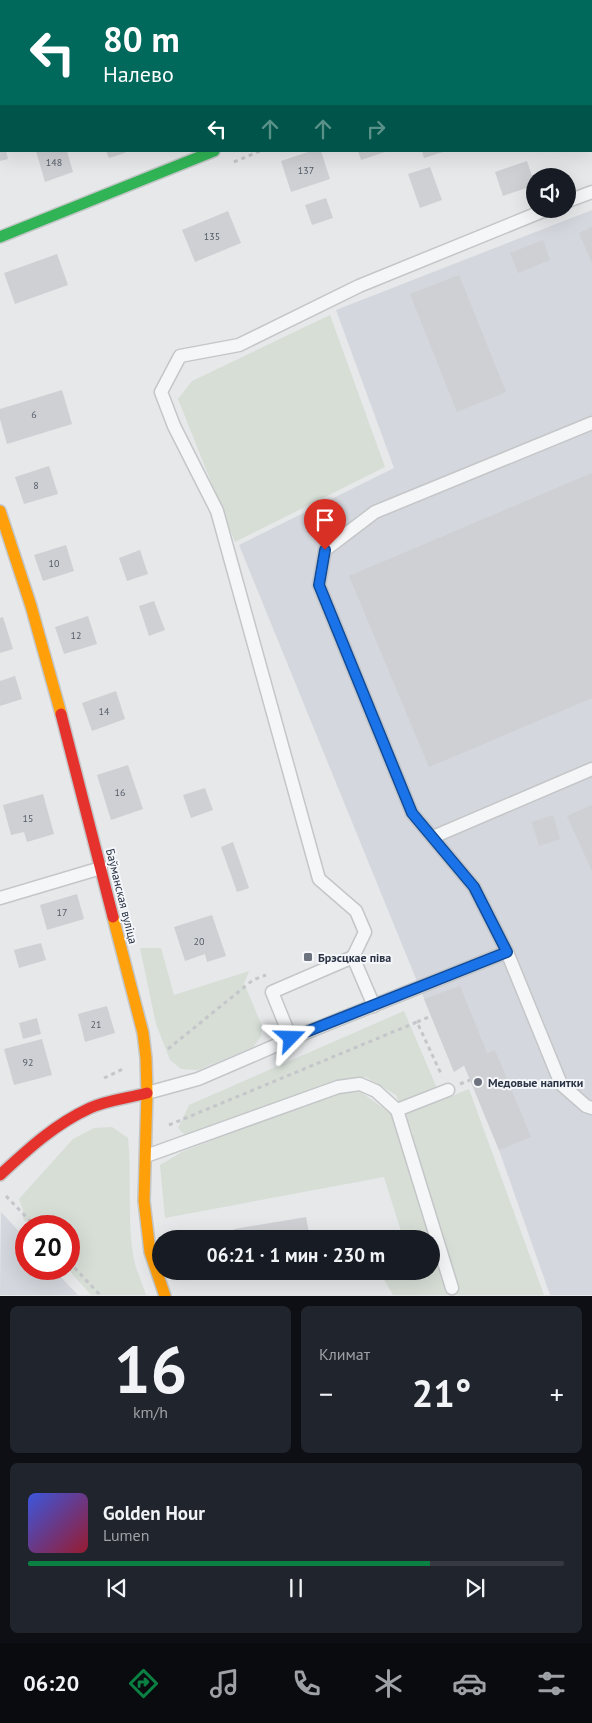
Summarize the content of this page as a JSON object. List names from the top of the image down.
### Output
{
  "streets": {
    "street": ["Баўманская вуліца"]
  },
  "places": {
    "transit": ["Брэсцкае піва"],
    "other": ["Медовые напитки"]
  },
  "house_numbers": [
    "148",
    "137",
    "135",
    "6",
    "8",
    "10",
    "12",
    "14",
    "16",
    "15",
    "17",
    "20",
    "21",
    "92"
  ],
  "page": {
    "turn": ["80 m", "Налево"],
    "limit": "20",
    "trip": "06:21 · 1 мин · 230 m",
    "tile": [
      ["16", "km/h"],
      "Климат"
    ],
    "heat": ["−", "21°", "+"],
    "song": ["Golden Hour", "Lumen"],
    "tabs": "06:20"
  }
}
